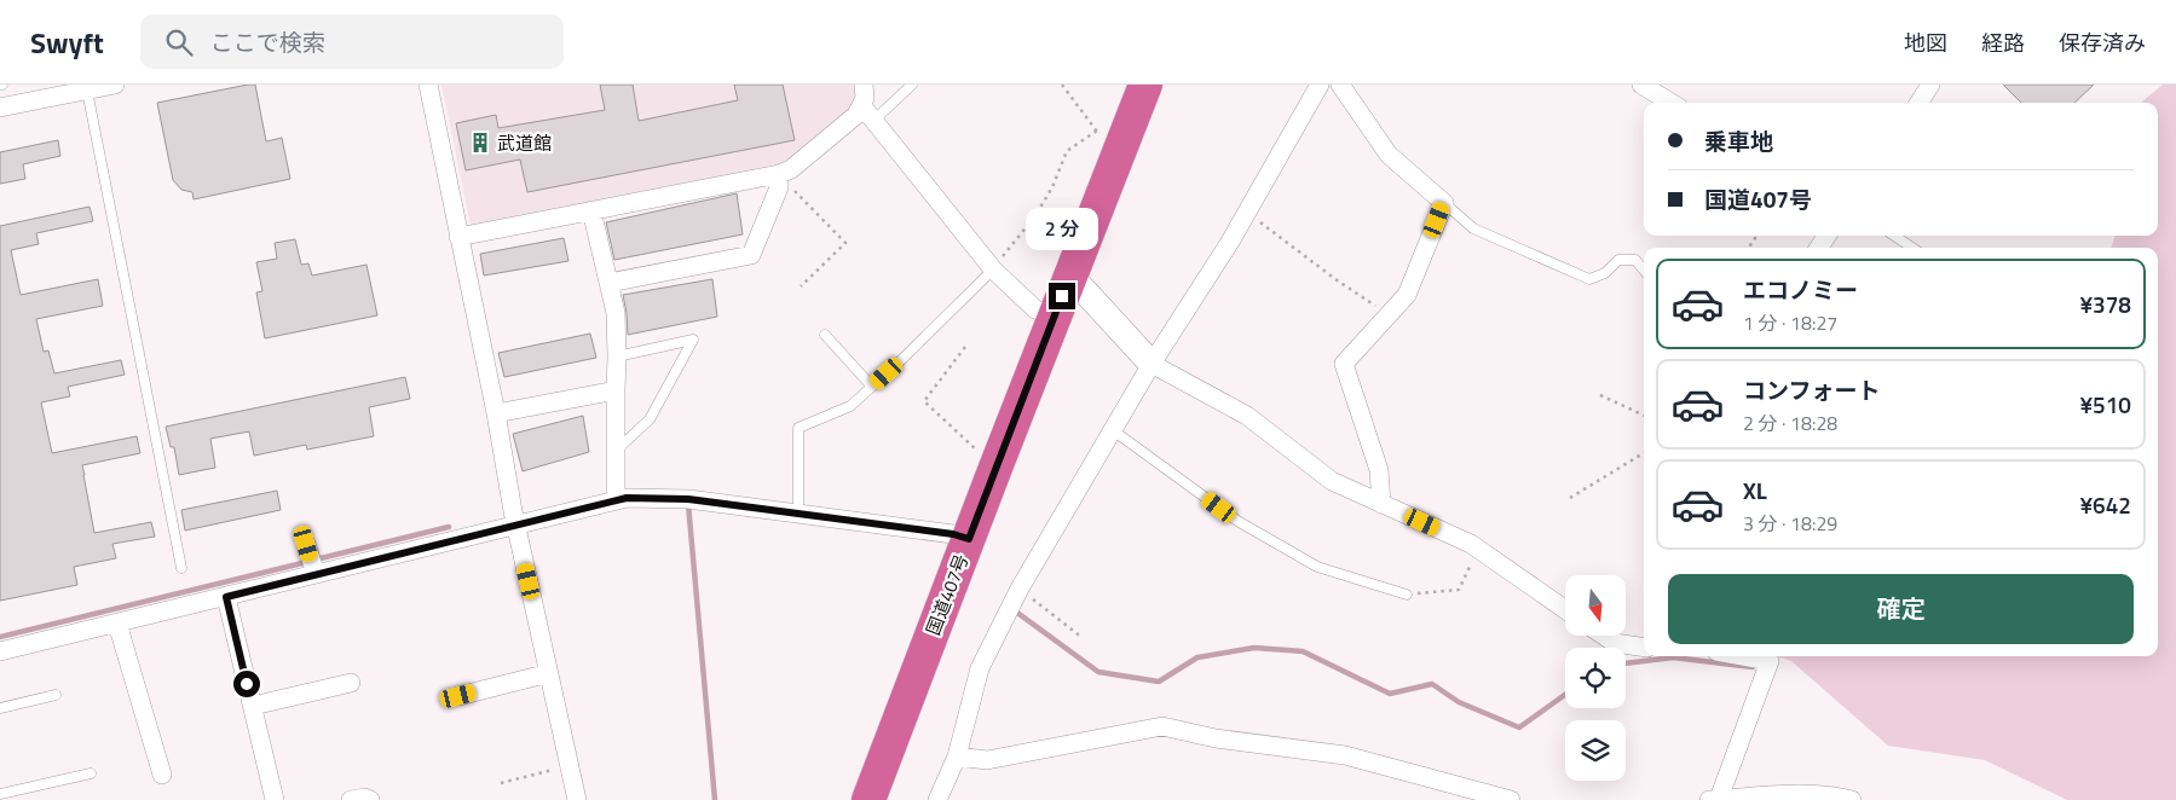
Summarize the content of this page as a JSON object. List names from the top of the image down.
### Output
{
  "streets": {
    "highway": ["国道407号"]
  },
  "places": {
    "building": ["武道館"]
  },
  "north": "bottom",
  "page": {
    "header": "Swyft",
    "search": "ここで検索",
    "nav": ["地図", "経路", "保存済み"],
    "banner": ["乗車地", "国道407号"],
    "bubble": "2 分",
    "list": [
      {
        "name": "エコノミー",
        "note": "1 分 · 18:27",
        "value": "¥378"
      },
      {
        "name": "コンフォート",
        "note": "2 分 · 18:28",
        "value": "¥510"
      },
      {
        "name": "XL",
        "note": "3 分 · 18:29",
        "value": "¥642"
      }
    ],
    "buttons": "確定"
  }
}
